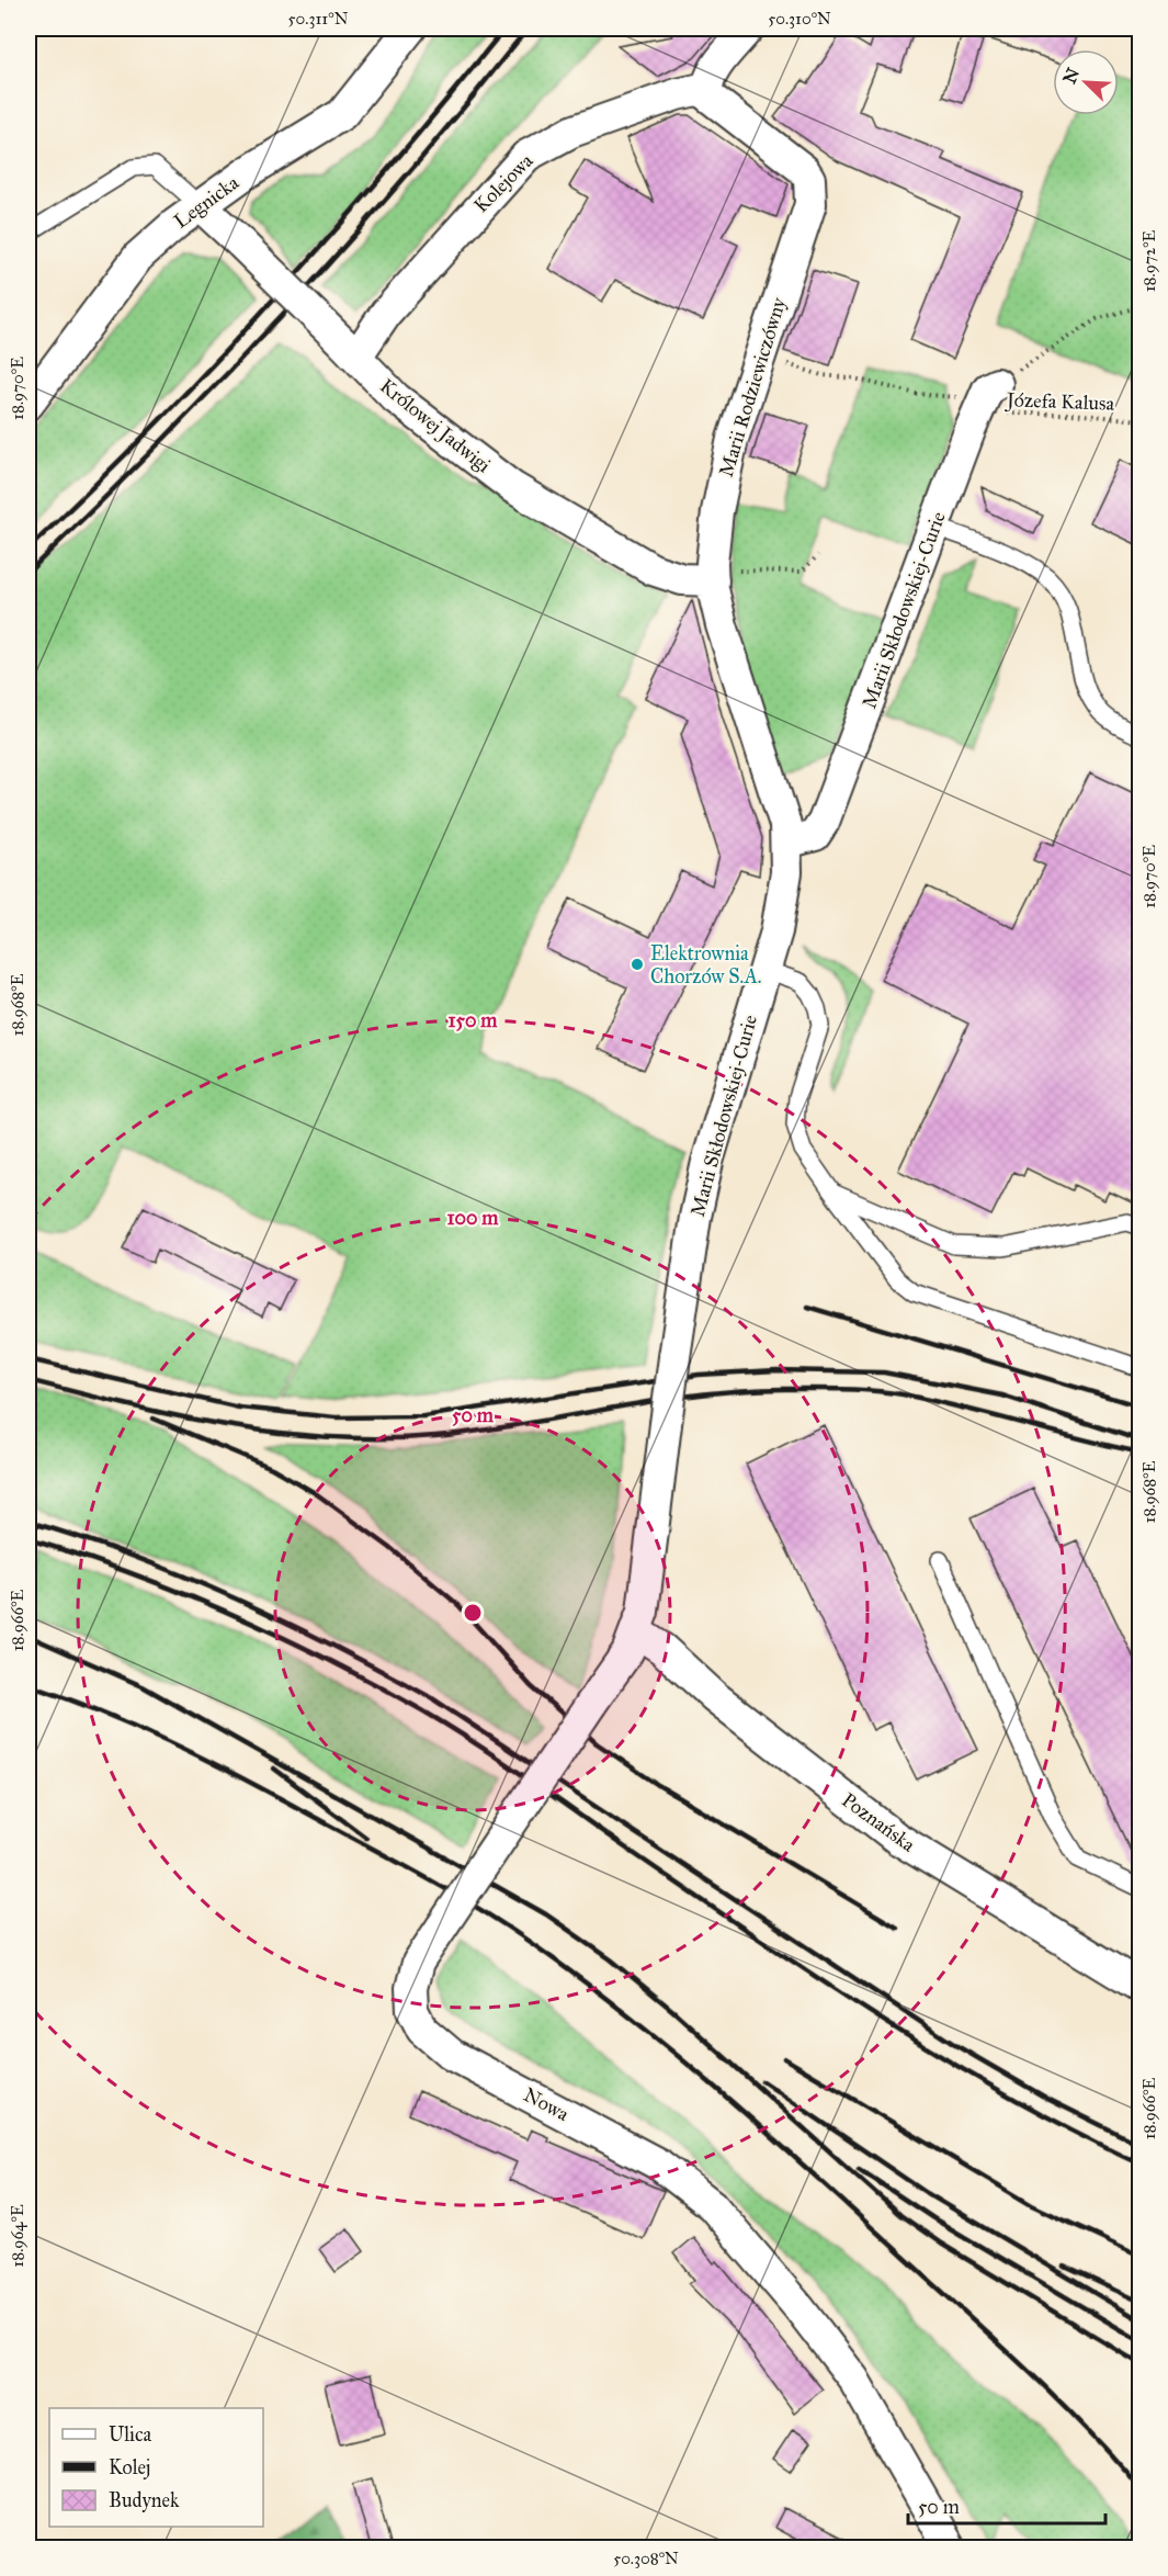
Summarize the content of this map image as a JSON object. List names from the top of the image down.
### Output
{
  "streets": {
    "street": [
      "Kolejowa",
      "Legnicka",
      "Marii Rodziewiczówny",
      "Królowej Jadwigi",
      "Marii Skłodowskiej-Curie",
      "Poznańska",
      "Nowa"
    ],
    "path": ["Józefa Kalusa"]
  },
  "crossings": [
    ["Kolejowa", "Marii Rodziewiczówny"],
    ["Kolejowa", "Królowej Jadwigi"],
    ["Legnicka", "Królowej Jadwigi"],
    ["Marii Rodziewiczówny", "Józefa Kalusa"],
    ["Marii Rodziewiczówny", "Królowej Jadwigi"],
    ["Marii Rodziewiczówny", "Marii Skłodowskiej-Curie"],
    ["Józefa Kalusa", "Marii Skłodowskiej-Curie"],
    ["Marii Skłodowskiej-Curie", "Poznańska"],
    ["Marii Skłodowskiej-Curie", "Nowa"],
    ["Poznańska", "Nowa"]
  ],
  "places": ["Elektrownia Chorzów S.A."],
  "legend": ["Ulica", "Kolej", "Budynek"],
  "scale_bar": "50 m",
  "north": "top left",
  "coordinates": [
    "50.311°N",
    "50.310°N",
    "18.972°E",
    "18.970°E",
    "18.968°E",
    "18.966°E",
    "18.964°E",
    "50.308°N"
  ],
  "rings": ["150 m", "100 m", "50 m"]
}
